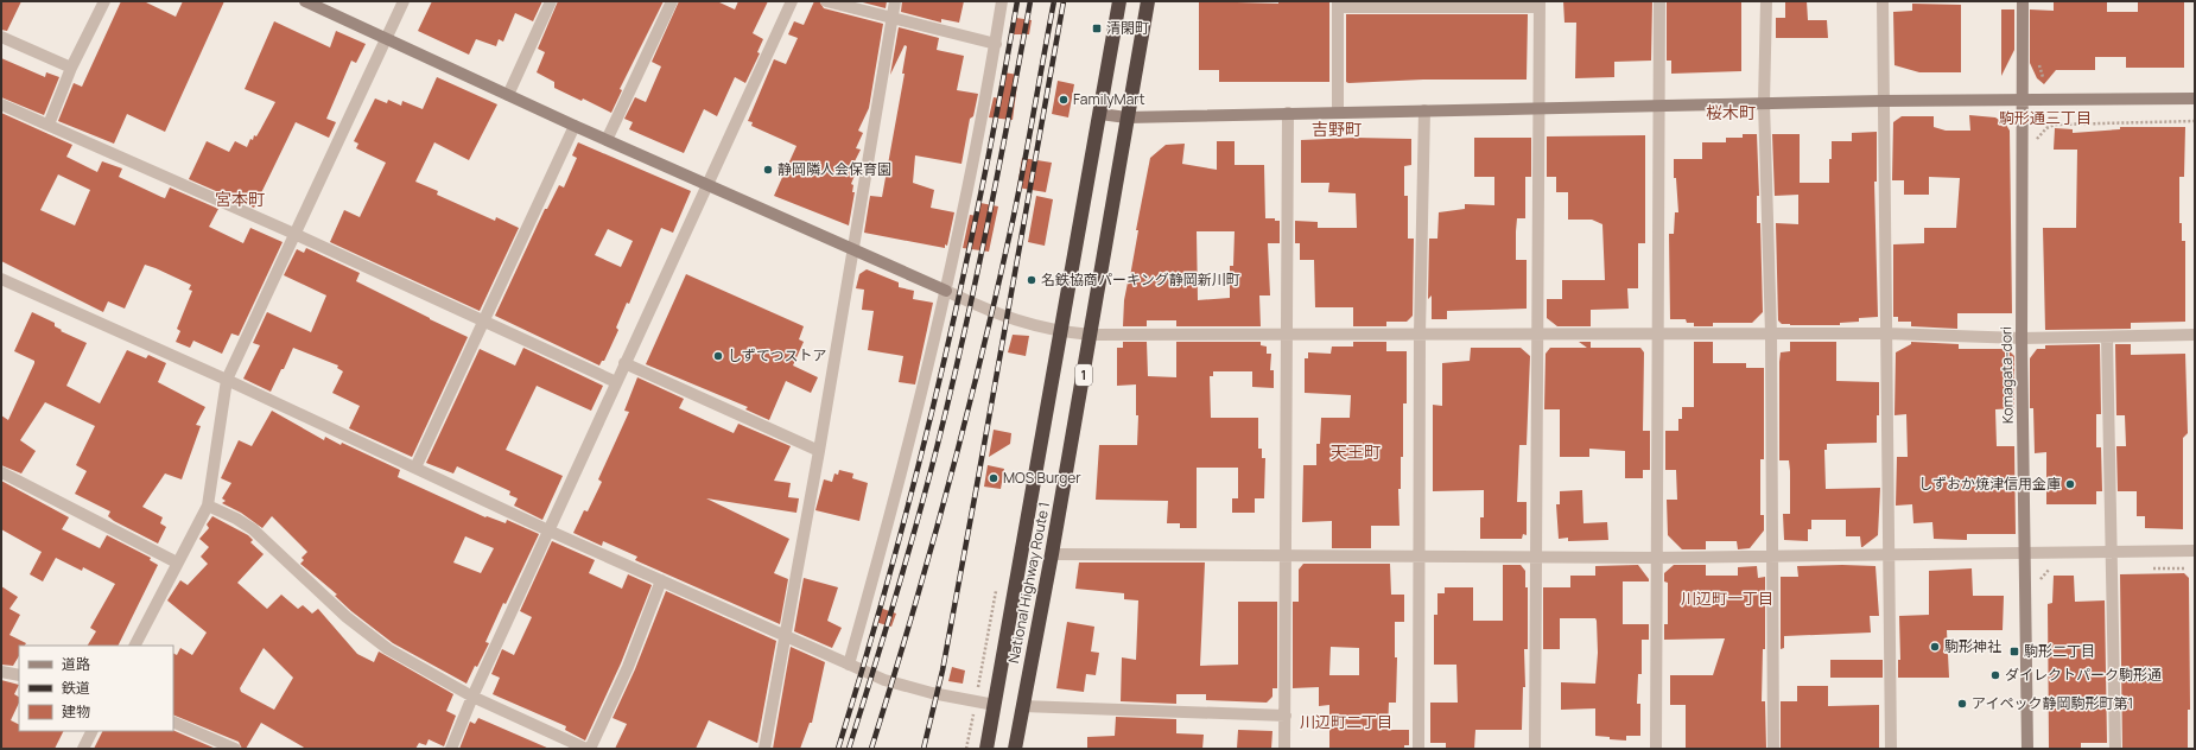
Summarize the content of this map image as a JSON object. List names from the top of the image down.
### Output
{
  "streets": {
    "highway": ["1", "National Highway Route 1"],
    "street": ["Komagata-dori"]
  },
  "districts": [
    "桜木町",
    "駒形通三丁目",
    "吉野町",
    "宮本町",
    "天王町",
    "川辺町一丁目",
    "川辺町二丁目"
  ],
  "places": {
    "transit": ["清閑町", "駒形二丁目"],
    "other": [
      "FamilyMart",
      "静岡隣人会保育園",
      "名鉄協商パーキング静岡新川町",
      "しずてつストア",
      "MOS Burger",
      "しずおか焼津信用金庫",
      "駒形神社",
      "ダイレクトパーク駒形通",
      "アイペック静岡駒形町第1"
    ]
  },
  "legend": ["道路", "鉄道", "建物"]
}
